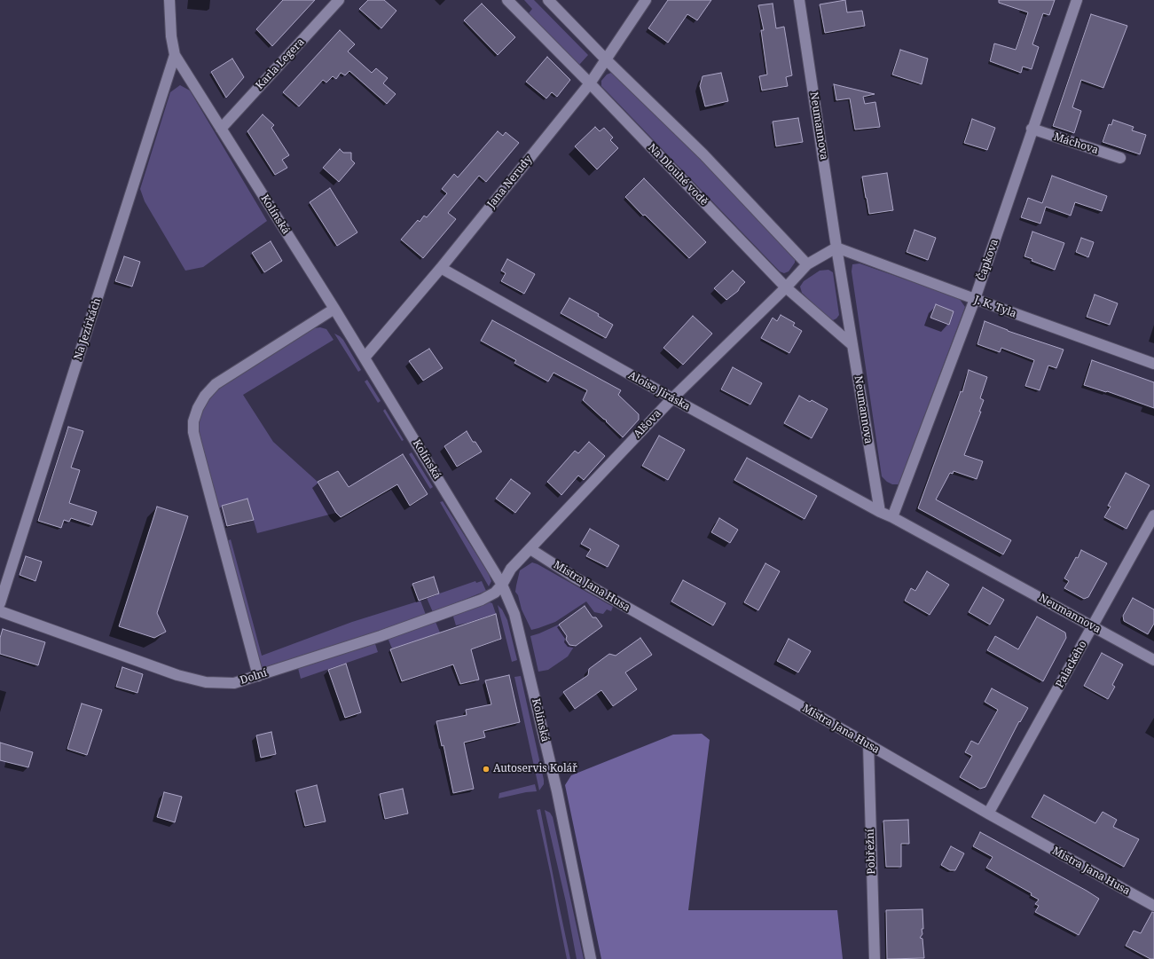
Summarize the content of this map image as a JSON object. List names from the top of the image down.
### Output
{
  "streets": {
    "street": [
      "Karla Legera",
      "Neumannova",
      "Máchova",
      "Na Dlouhé vodě",
      "Jana Nerudy",
      "Kolínská",
      "Čapkova",
      "J. K. Tyla",
      "Na Jezírkách",
      "Aloise Jiráska",
      "Alšova",
      "Mistra Jana Husa",
      "Palackého",
      "Dolní",
      "Pobřežní"
    ]
  },
  "crossings": [
    ["Karla Legera", "Kolínská"],
    ["Neumannova", "Na Dlouhé vodě"],
    ["Neumannova", "Čapkova"],
    ["Neumannova", "J. K. Tyla"],
    ["Neumannova", "Aloise Jiráska"],
    ["Neumannova", "Alšova"],
    ["Neumannova", "Palackého"],
    ["Máchova", "Čapkova"],
    ["Na Dlouhé vodě", "Jana Nerudy"],
    ["Na Dlouhé vodě", "Alšova"],
    ["Jana Nerudy", "Kolínská"],
    ["Jana Nerudy", "Aloise Jiráska"],
    ["Kolínská", "Na Jezírkách"],
    ["Kolínská", "Alšova"],
    ["Kolínská", "Dolní"],
    ["Čapkova", "J. K. Tyla"],
    ["J. K. Tyla", "Alšova"],
    ["Aloise Jiráska", "Alšova"],
    ["Alšova", "Mistra Jana Husa"],
    ["Alšova", "Dolní"],
    ["Mistra Jana Husa", "Palackého"],
    ["Mistra Jana Husa", "Pobřežní"]
  ],
  "places": ["Autoservis Kolář"]
}
